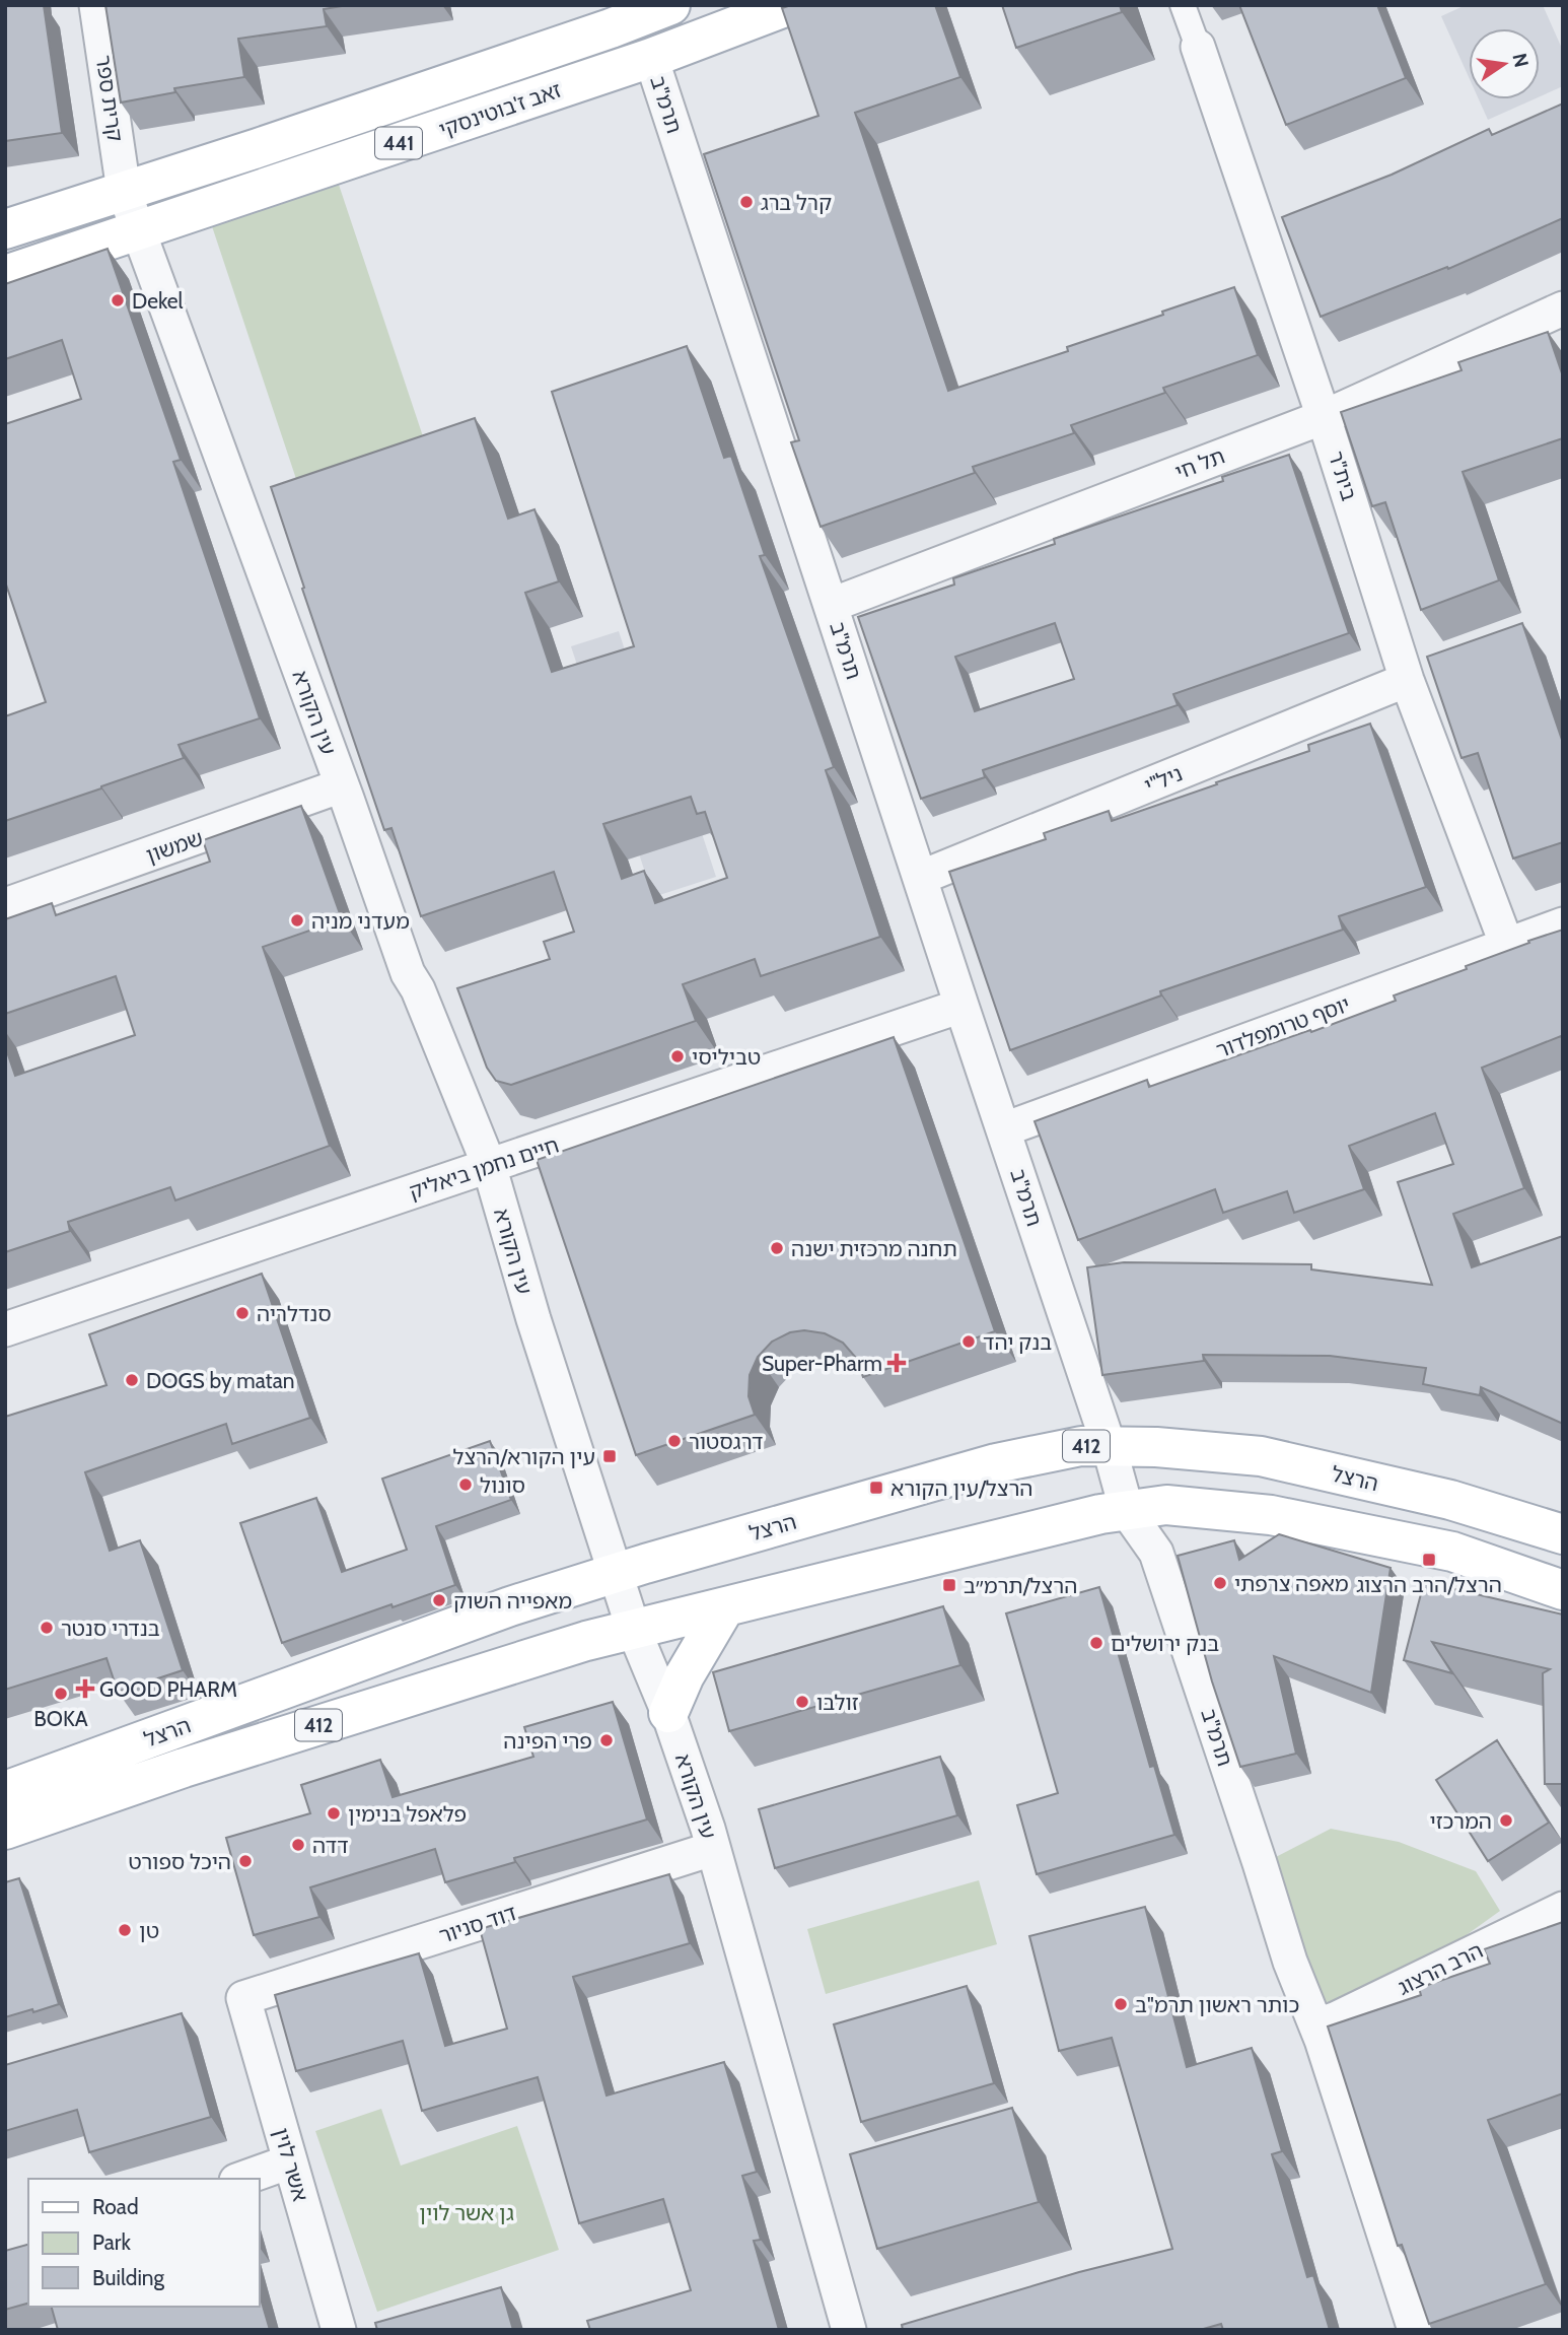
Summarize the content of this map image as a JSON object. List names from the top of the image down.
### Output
{
  "streets": {
    "main road": [
      "זאב ז'בוטינסקי",
      "441",
      "412",
      "הרצל"
    ],
    "street": [
      "קרית ספר",
      "תרמ\"ב",
      "תל חי",
      "בית\"ר",
      "עין הקורא",
      "ניל\"י",
      "שמשון",
      "יוסף טרומפלדור",
      "חיים נחמן ביאליק",
      "דוד סניור",
      "הרב הרצוג",
      "אשר לוין"
    ]
  },
  "crossings": [
    ["קרית ספר", "זאב ז'בוטינסקי"],
    ["קרית ספר", "עין הקורא"],
    ["תרמ\"ב", "זאב ז'בוטינסקי"],
    ["תרמ\"ב", "תל חי"],
    ["תרמ\"ב", "ניל\"י"],
    ["תרמ\"ב", "יוסף טרומפלדור"],
    ["תרמ\"ב", "חיים נחמן ביאליק"],
    ["תרמ\"ב", "הרצל"],
    ["תרמ\"ב", "הרב הרצוג"],
    ["זאב ז'בוטינסקי", "עין הקורא"],
    ["תל חי", "בית\"ר"],
    ["בית\"ר", "ניל\"י"],
    ["בית\"ר", "יוסף טרומפלדור"],
    ["עין הקורא", "שמשון"],
    ["עין הקורא", "חיים נחמן ביאליק"],
    ["עין הקורא", "הרצל"],
    ["עין הקורא", "דוד סניור"],
    ["דוד סניור", "אשר לוין"]
  ],
  "parks": ["גן אשר לוין"],
  "places": {
    "other": [
      "קרל ברג",
      "Dekel",
      "מעדני מניה",
      "טביליסי",
      "תחנה מרכזית ישנה",
      "סנדלריה",
      "בנק יהד",
      "DOGS by matan",
      "דרגסטור",
      "סונול",
      "מאפה צרפתי",
      "מאפייה השוק",
      "בנדרי סנטר",
      "בנק ירושלים",
      "BOKA",
      "זולבו",
      "פרי הפינה",
      "פלאפל בנימין",
      "המרכזי",
      "דדה",
      "היכל ספורט",
      "טן",
      "כותר ראשון תרמ\"ב"
    ],
    "health": ["Super-Pharm", "GOOD PHARM"],
    "transit": [
      "עין הקורא/הרצל",
      "הרצל/עין הקורא",
      "הרצל/הרב הרצוג",
      "הרצל/תרמ״ב"
    ]
  },
  "legend": ["Road", "Park", "Building"],
  "north": "right"
}
